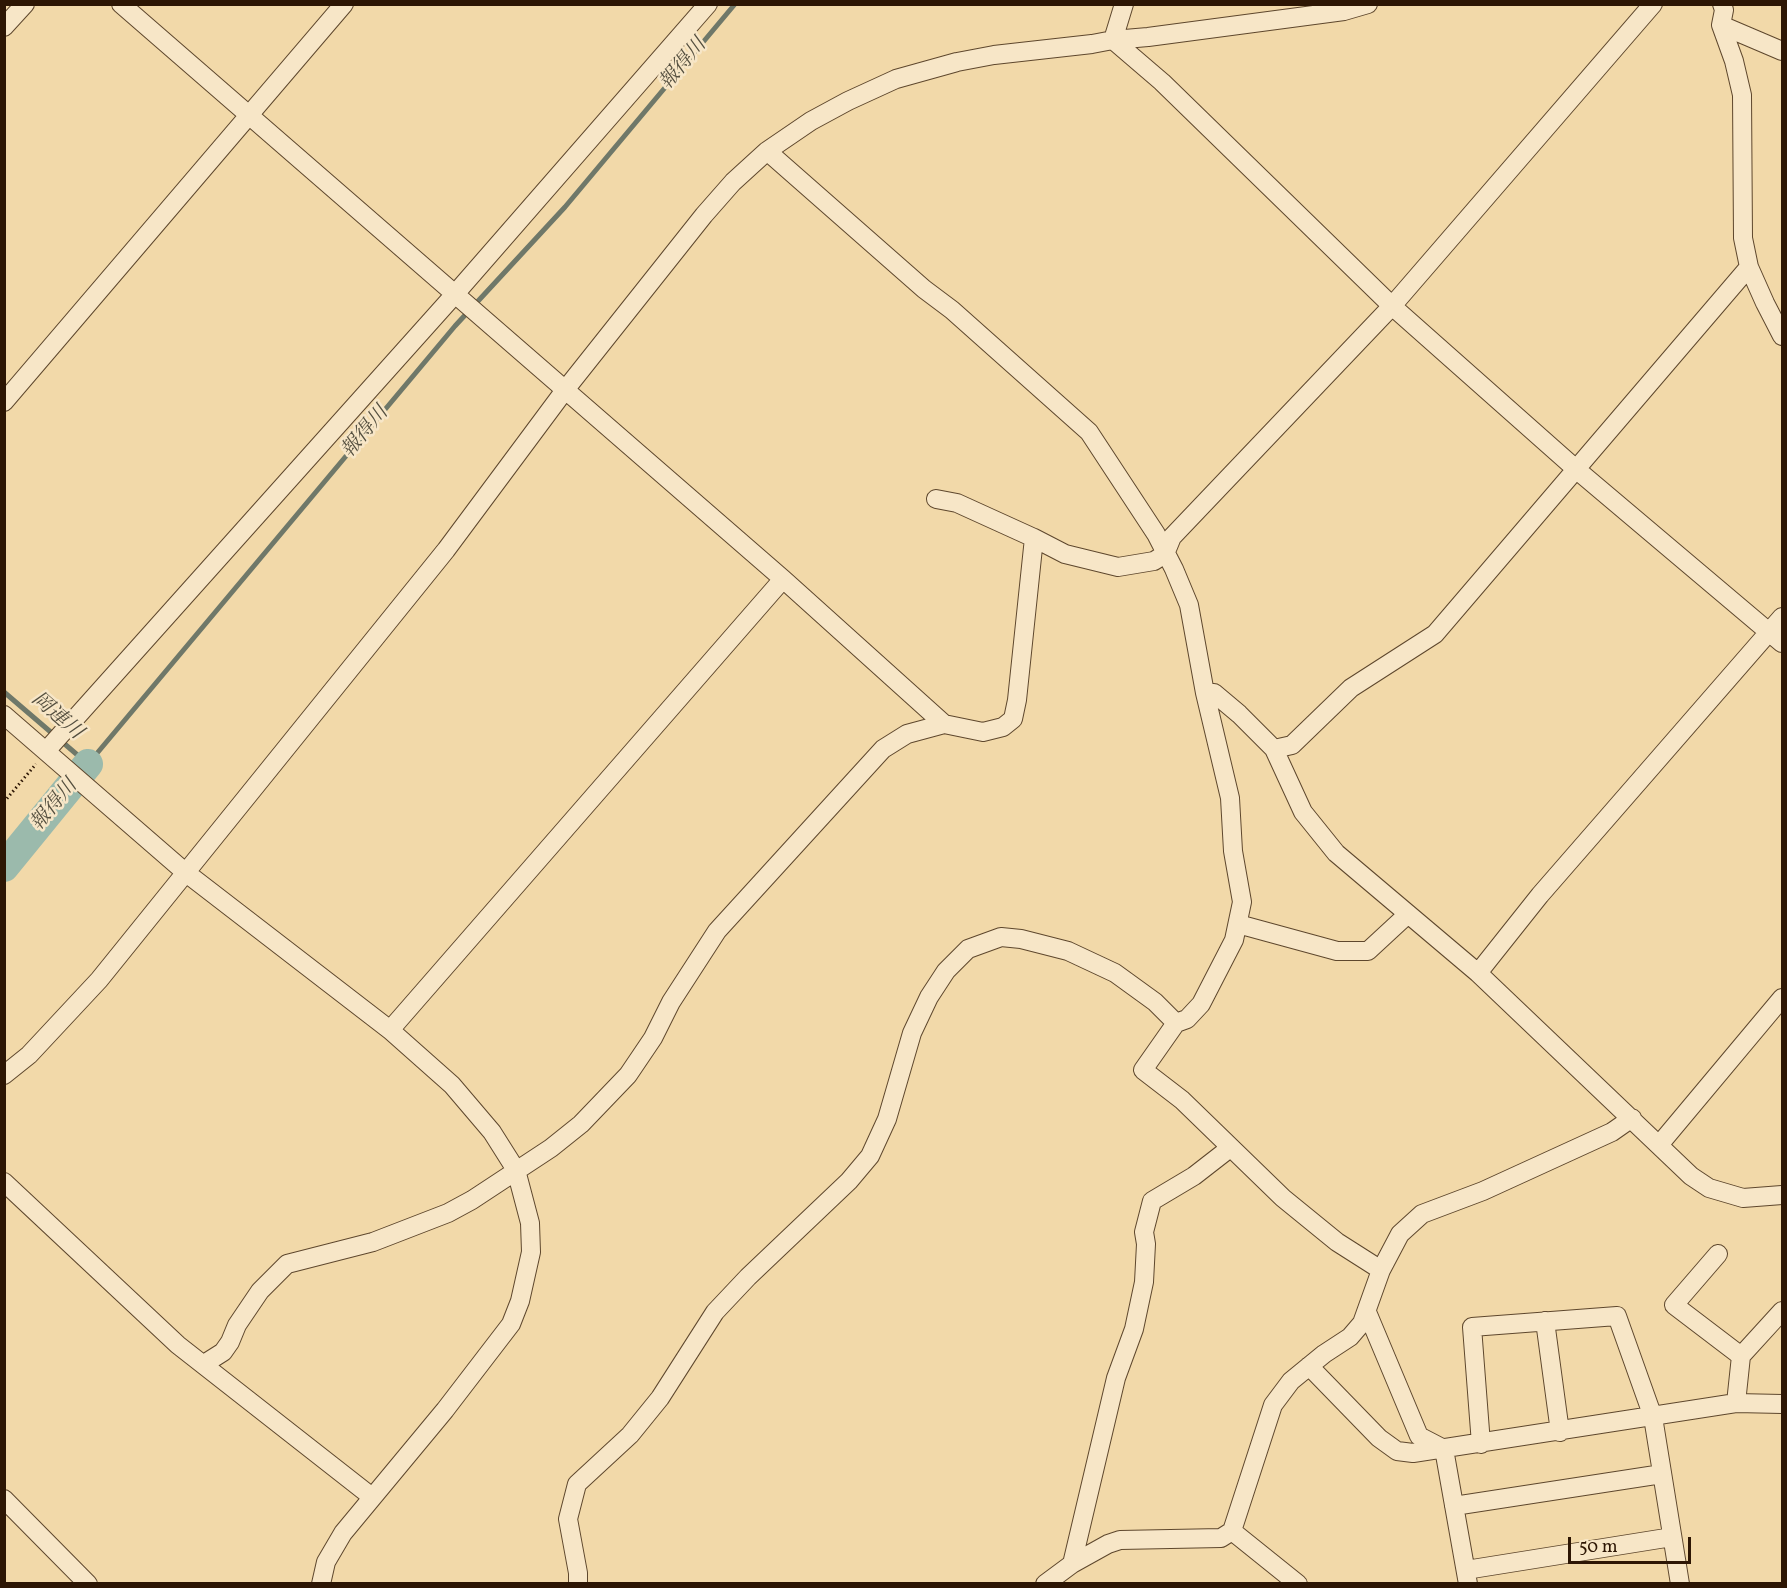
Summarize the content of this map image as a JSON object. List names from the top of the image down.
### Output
{
  "water": ["報得川", "岡連川"],
  "scale_bar": "50 m"
}
